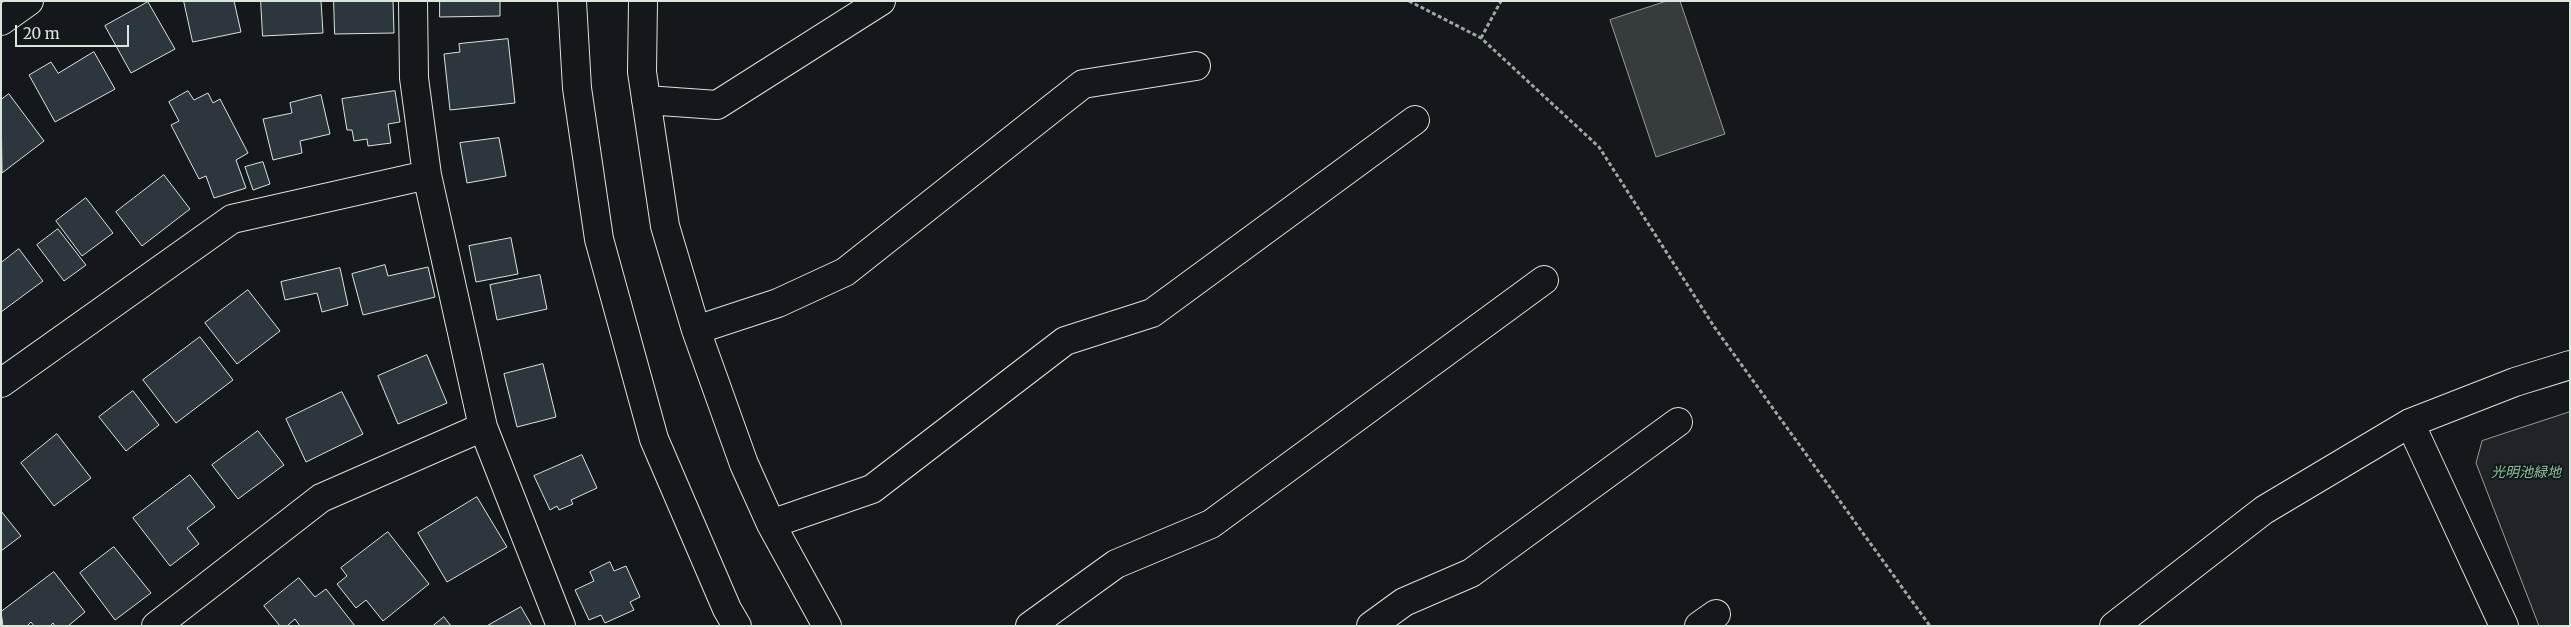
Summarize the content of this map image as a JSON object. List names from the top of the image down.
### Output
{
  "parks": ["光明池緑地"],
  "scale_bar": "20 m"
}
